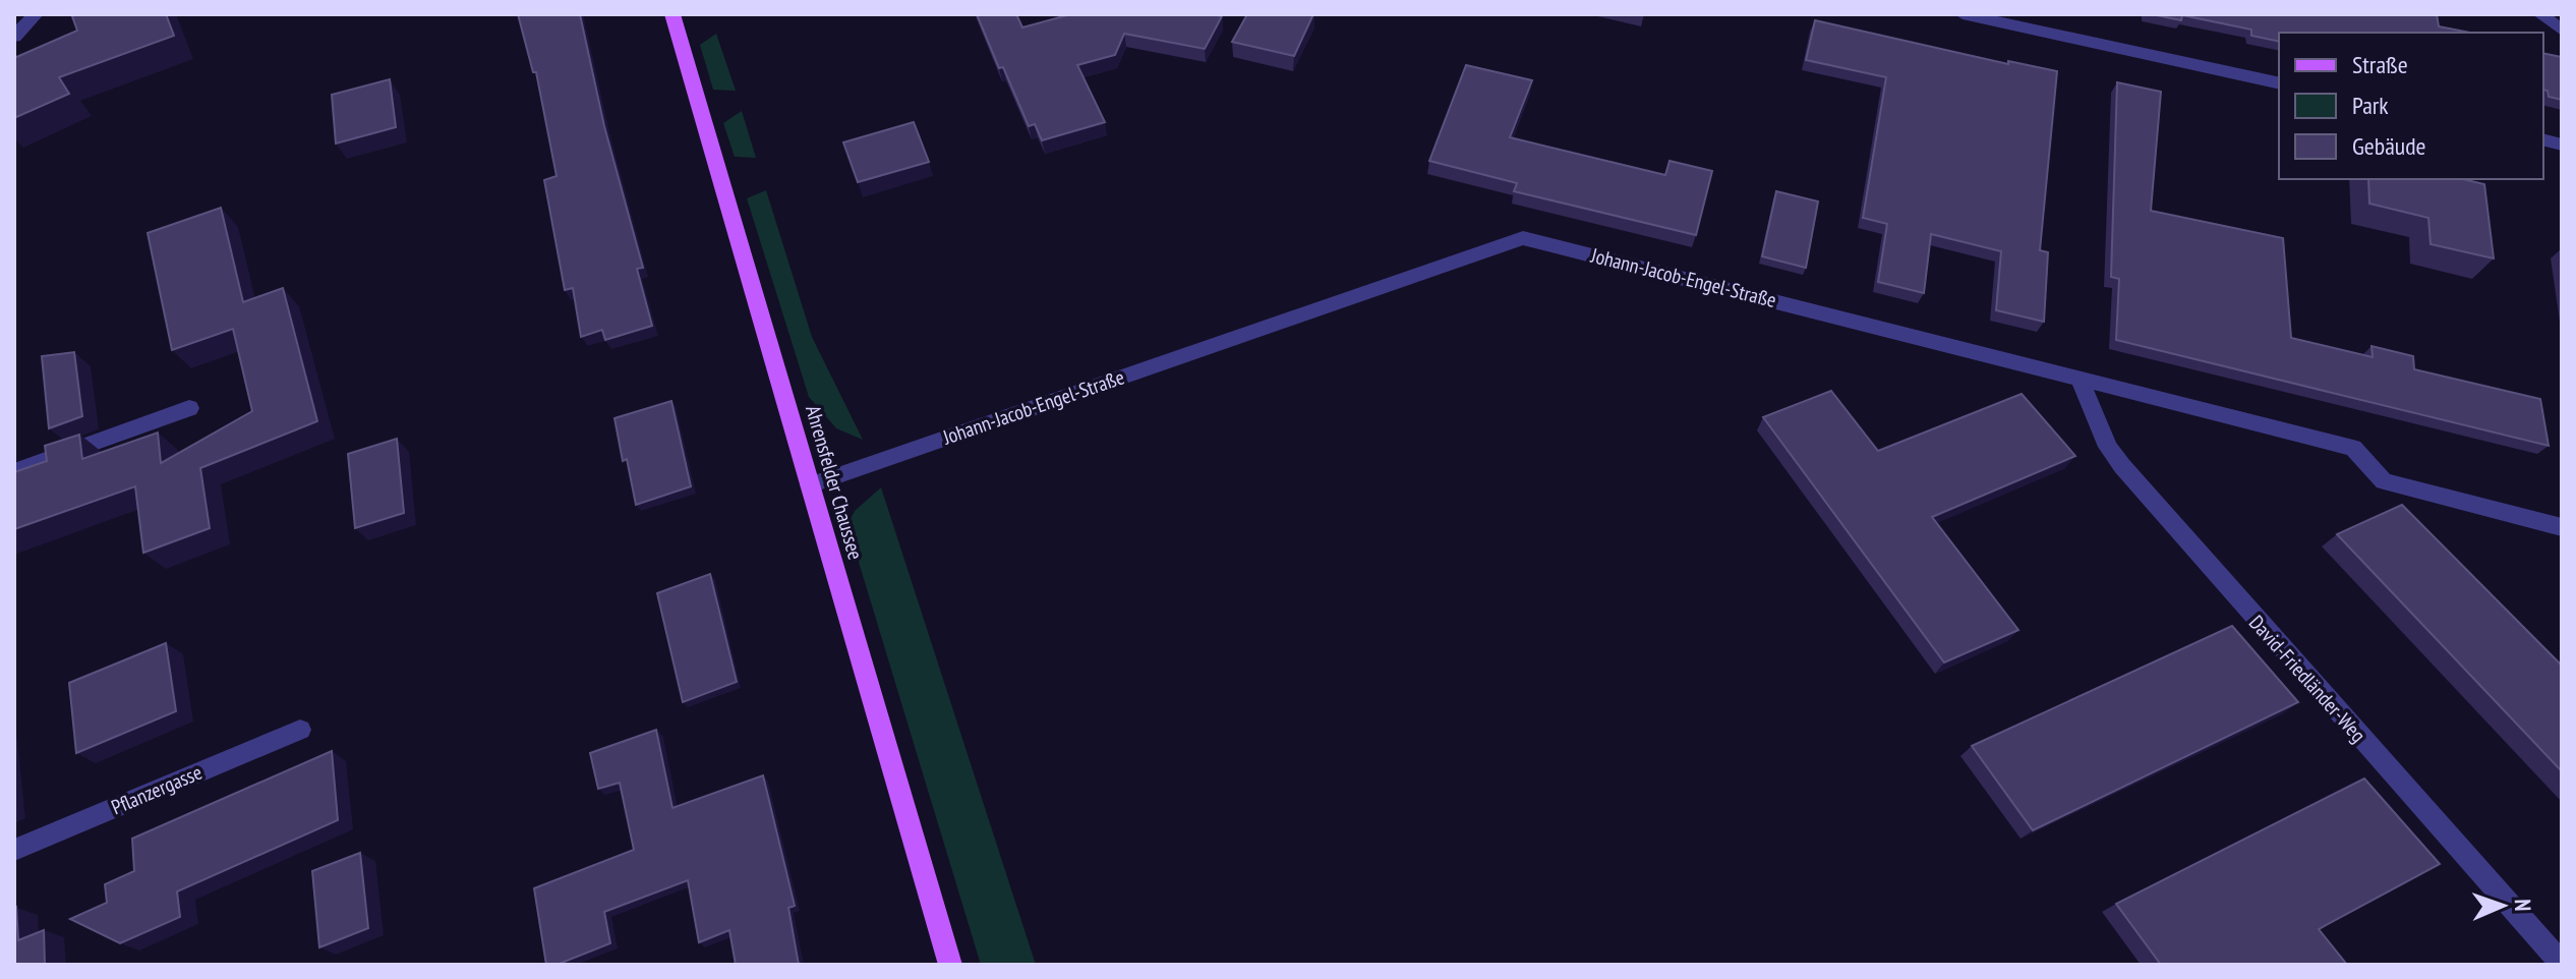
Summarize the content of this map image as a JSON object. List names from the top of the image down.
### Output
{
  "streets": {
    "main road": ["Ahrensfelder Chaussee"],
    "street": ["Johann-Jacob-Engel-Straße", "David-Friedländer-Weg", "Pflanzergasse"]
  },
  "crossings": [
    ["Johann-Jacob-Engel-Straße", "Ahrensfelder Chaussee"],
    ["Johann-Jacob-Engel-Straße", "David-Friedländer-Weg"]
  ],
  "legend": ["Straße", "Park", "Gebäude"],
  "north": "right"
}
